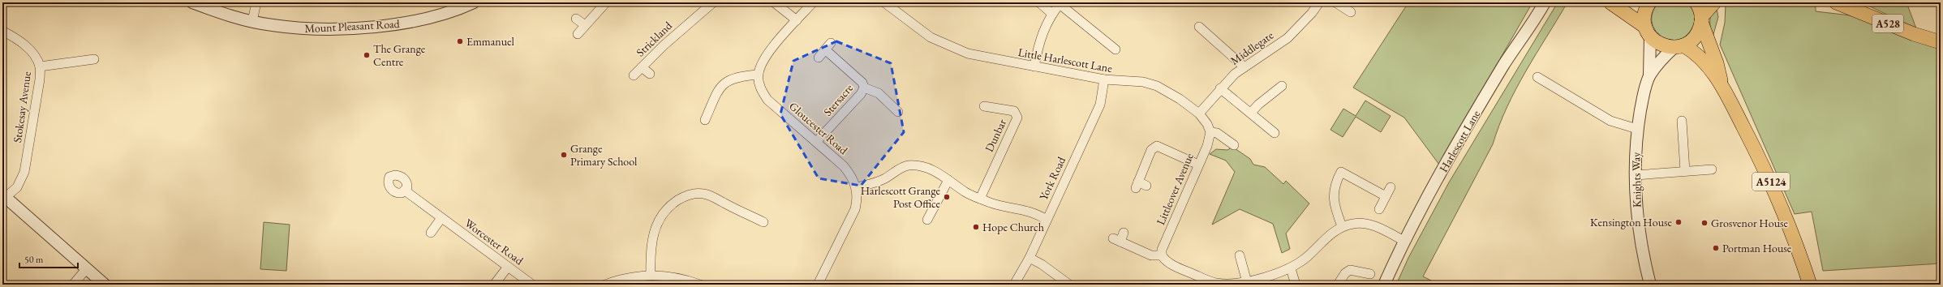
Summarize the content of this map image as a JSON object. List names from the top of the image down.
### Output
{
  "streets": {
    "main road": ["A528", "A5124"],
    "street": [
      "Mount Pleasant Road",
      "Strickland",
      "Middlegate",
      "Little Harlescott Lane",
      "Stersacre",
      "Stokesay Avenue",
      "Gloucester Road",
      "Dunbar",
      "Harlescott Lane",
      "York Road",
      "Knights Way",
      "Littleover Avenue",
      "Worcester Road"
    ]
  },
  "crossings": [
    ["Middlegate", "Little Harlescott Lane"],
    ["Little Harlescott Lane", "York Road"],
    ["Little Harlescott Lane", "Littleover Avenue"],
    ["Stersacre", "Gloucester Road"],
    ["Knights Way", "A5124"]
  ],
  "places": [
    "Emmanuel",
    "The Grange Centre",
    "Grange Primary School",
    "Harlescott Grange Post Office",
    "Kensington House",
    "Grosvenor House",
    "Hope Church",
    "Portman House"
  ],
  "scale_bar": "50 m"
}
